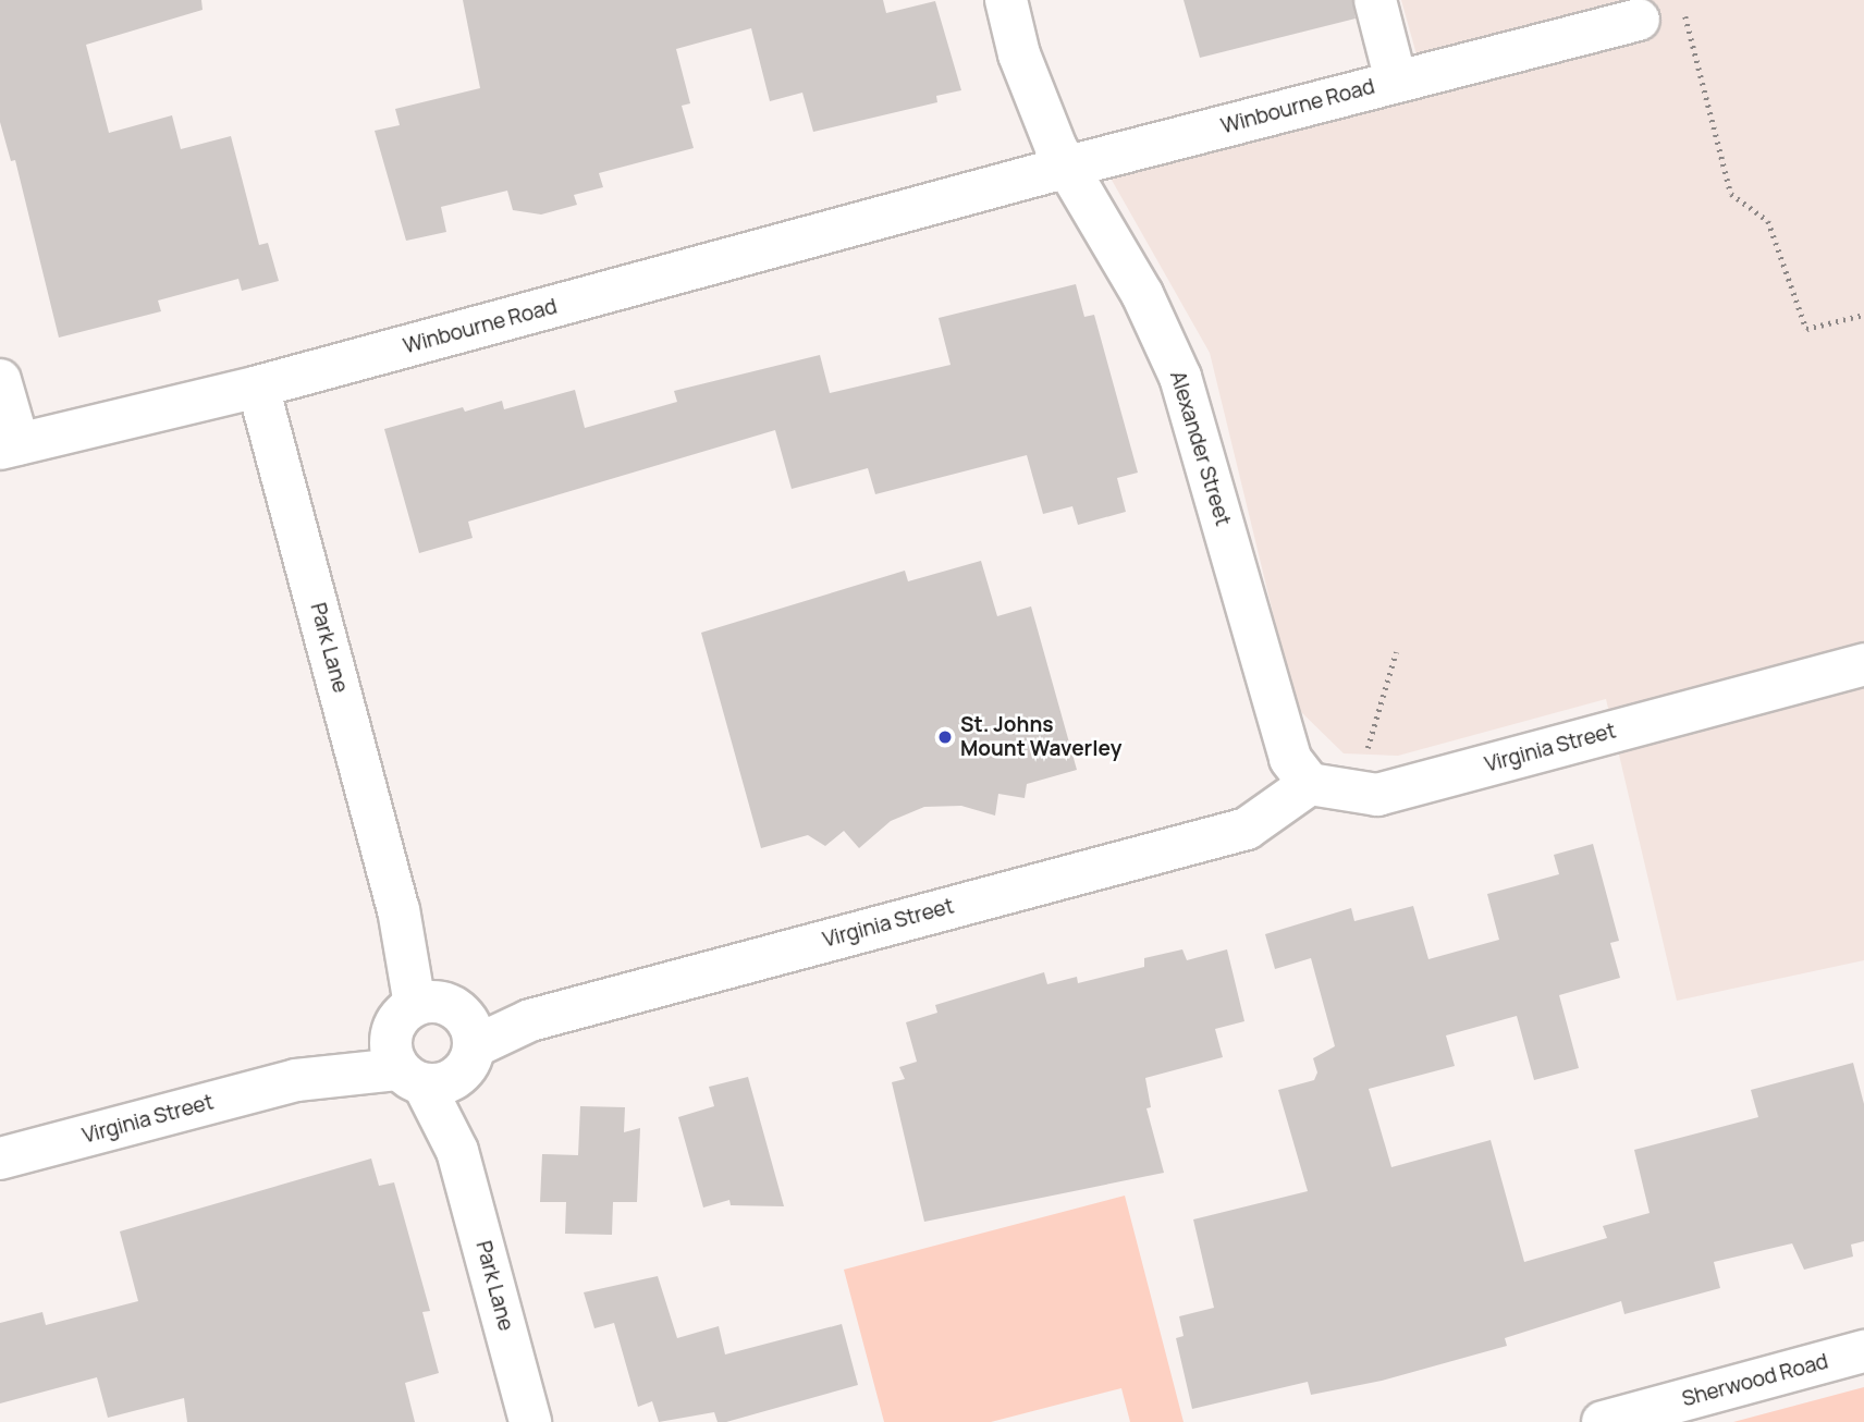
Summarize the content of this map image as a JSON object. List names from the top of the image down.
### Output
{
  "streets": {
    "street": [
      "Winbourne Road",
      "Alexander Street",
      "Park Lane",
      "Virginia Street",
      "Sherwood Road"
    ]
  },
  "crossings": [
    ["Winbourne Road", "Alexander Street"],
    ["Winbourne Road", "Park Lane"],
    ["Alexander Street", "Virginia Street"],
    ["Park Lane", "Virginia Street"]
  ],
  "places": ["St. Johns Mount Waverley"]
}
